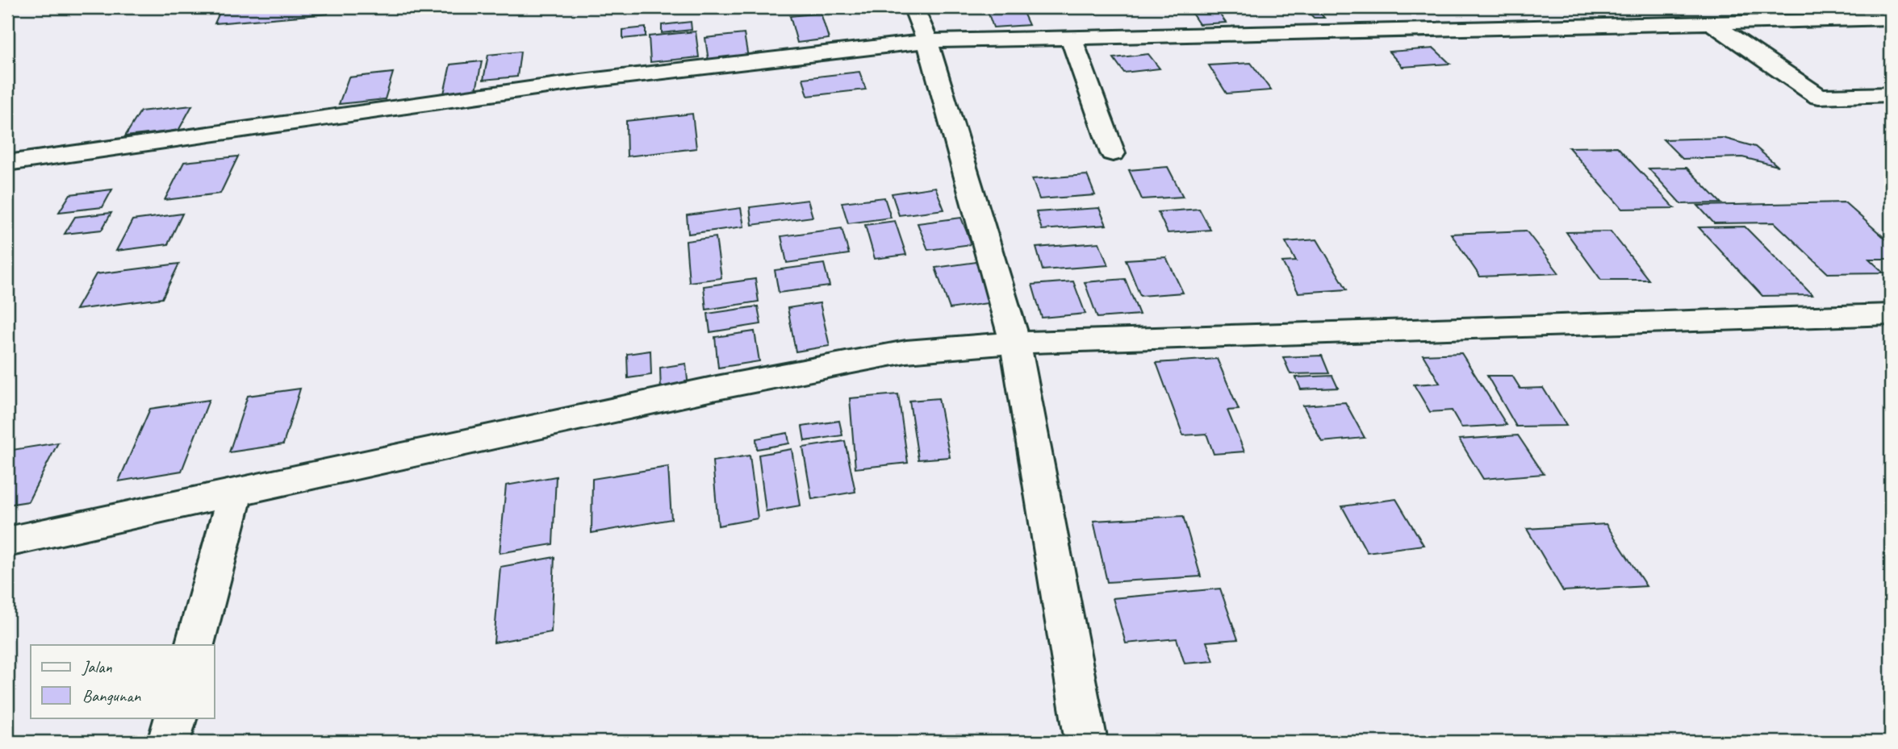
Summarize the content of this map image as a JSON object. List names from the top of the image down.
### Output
{
  "legend": ["Jalan", "Bangunan"]
}
